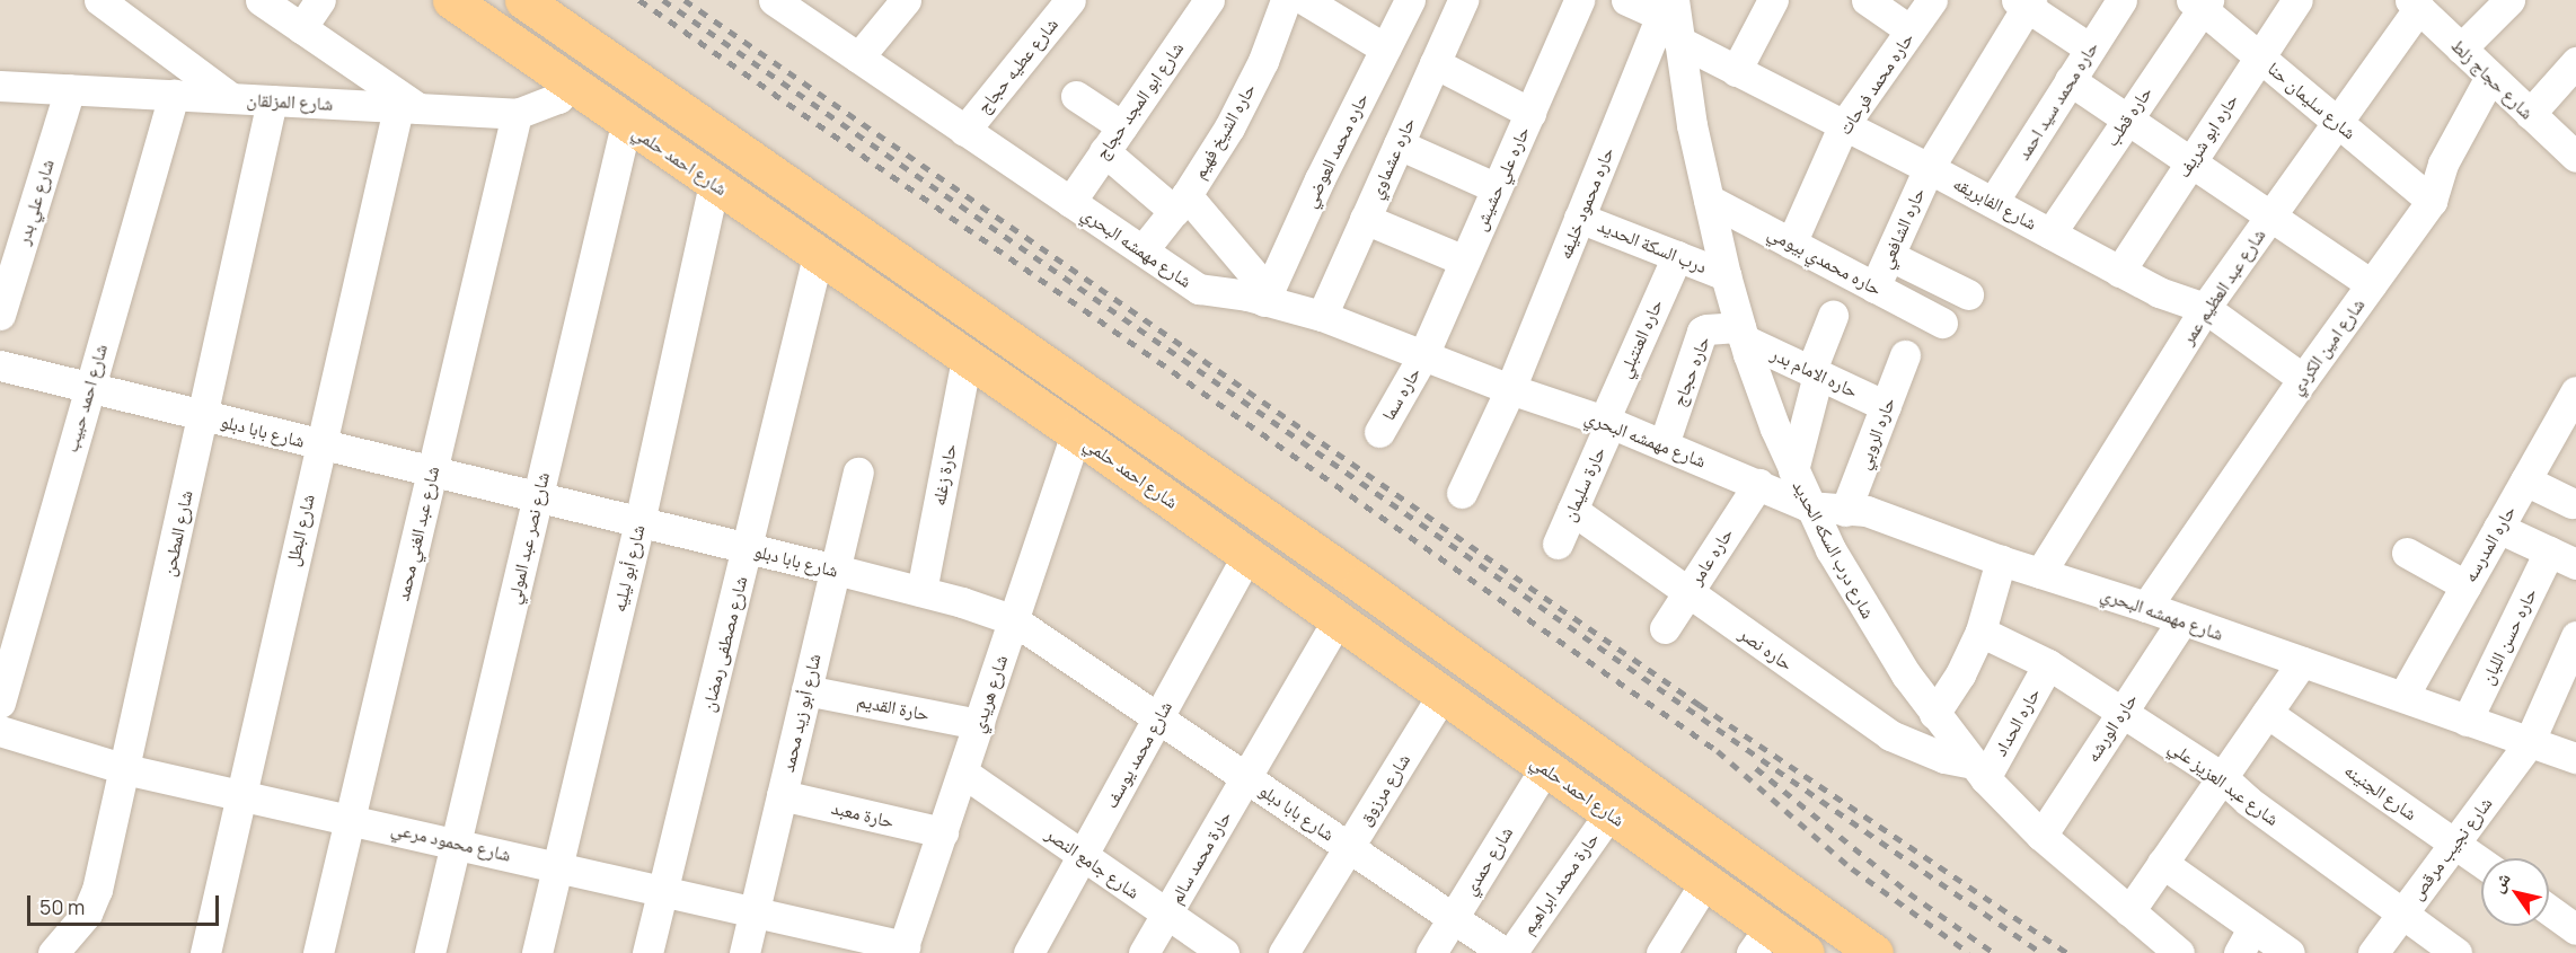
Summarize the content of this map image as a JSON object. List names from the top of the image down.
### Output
{
  "streets": {
    "main road": ["شارع احمد حلمي"],
    "street": [
      "شارع عطيه حجاج",
      "شارع حجاج زلط",
      "حاره محمد فرحات",
      "شارع ابو المجد حجاج",
      "حاره محمد سيد احمد",
      "شارع سليمان حنا",
      "شارع المزلقان",
      "حاره قطب",
      "حاره الشيخ فهيم",
      "حاره ابو شريف",
      "حاره محمد العوضي",
      "حاره عشماوي",
      "حاره علي حشيش",
      "شارع علي بدر",
      "حاره محمود خليفه",
      "شارع الفابريقه",
      "حاره الشافعي",
      "درب السكة الحديد",
      "شارع مهمشه البحري",
      "حاره محمدي بيومي",
      "شارع عبد العظيم عمر",
      "حاره العنتبلي",
      "شارع امين الكردي",
      "حاره حجاج",
      "حاره الامام بدر",
      "حاره سما",
      "شارع احمد حبيب",
      "شارع بابا دبلو",
      "حاره الروبي",
      "حارة زغله",
      "حارة سليمان",
      "شارع البطل",
      "شارع المطحن",
      "شارع عبد الغني محمد",
      "شارع نصر عبد المولي",
      "حاره المدرسه",
      "شارع درب السكه الحديد",
      "حاره عامر",
      "شارع أبو ليليه",
      "حاره حسن اللبان",
      "شارع مصطفى رمضان",
      "حاره نصر",
      "شارع هريدي",
      "حارة القديم",
      "شارع أبو زيد محمد",
      "حاره الحداد",
      "حاره الورشه",
      "شارع محمد يوسف",
      "شارع عبد العزيز علي",
      "شارع مرزوق",
      "شارع الجنينه",
      "حارة معبد",
      "شارع محمود مرعي",
      "شارع نجيب مرقص",
      "حارة محمد سالم",
      "شارع حمدي",
      "شارع جامع النصر",
      "حارة محمد ابراهيم"
    ]
  },
  "crossings": [
    ["شارع عطيه حجاج", "شارع مهمشه البحري"],
    ["شارع حجاج زلط", "شارع عبد العظيم عمر"],
    ["شارع حجاج زلط", "شارع امين الكردي"],
    ["حاره محمد فرحات", "شارع الفابريقه"],
    ["حاره محمد فرحات", "حاره محمدي بيومي"],
    ["شارع ابو المجد حجاج", "شارع مهمشه البحري"],
    ["حاره محمد سيد احمد", "شارع الفابريقه"],
    ["شارع سليمان حنا", "حاره قطب"],
    ["شارع سليمان حنا", "حاره ابو شريف"],
    ["شارع سليمان حنا", "شارع عبد العظيم عمر"],
    ["شارع سليمان حنا", "شارع امين الكردي"],
    ["شارع المزلقان", "شارع احمد حلمي"],
    ["شارع المزلقان", "شارع علي بدر"],
    ["شارع المزلقان", "شارع احمد حبيب"],
    ["شارع المزلقان", "شارع البطل"],
    ["شارع المزلقان", "شارع المطحن"],
    ["شارع المزلقان", "شارع عبد الغني محمد"],
    ["حاره قطب", "شارع الفابريقه"],
    ["حاره الشيخ فهيم", "شارع مهمشه البحري"],
    ["حاره ابو شريف", "شارع الفابريقه"],
    ["حاره محمد العوضي", "شارع مهمشه البحري"],
    ["حاره عشماوي", "شارع مهمشه البحري"],
    ["شارع احمد حلمي", "حارة زغله"],
    ["شارع احمد حلمي", "شارع نصر عبد المولي"],
    ["شارع احمد حلمي", "شارع أبو ليليه"],
    ["شارع احمد حلمي", "شارع مصطفى رمضان"],
    ["شارع احمد حلمي", "شارع هريدي"],
    ["شارع احمد حلمي", "شارع محمد يوسف"],
    ["شارع احمد حلمي", "شارع مرزوق"],
    ["شارع احمد حلمي", "حارة محمد سالم"],
    ["شارع احمد حلمي", "شارع حمدي"],
    ["شارع احمد حلمي", "حارة محمد ابراهيم"],
    ["حاره علي حشيش", "شارع مهمشه البحري"],
    ["حاره علي حشيش", "حاره سما"],
    ["حاره محمود خليفه", "شارع الفابريقه"],
    ["حاره محمود خليفه", "درب السكة الحديد"],
    ["حاره محمود خليفه", "شارع مهمشه البحري"],
    ["حاره محمود خليفه", "شارع درب السكه الحديد"],
    ["شارع الفابريقه", "حاره الشافعي"],
    ["شارع الفابريقه", "شارع عبد العظيم عمر"],
    ["شارع الفابريقه", "شارع امين الكردي"],
    ["شارع الفابريقه", "شارع درب السكه الحديد"],
    ["حاره الشافعي", "حاره محمدي بيومي"],
    ["درب السكة الحديد", "حاره العنتبلي"],
    ["درب السكة الحديد", "شارع درب السكه الحديد"],
    ["شارع مهمشه البحري", "شارع عبد العظيم عمر"],
    ["شارع مهمشه البحري", "حاره العنتبلي"],
    ["شارع مهمشه البحري", "شارع امين الكردي"],
    ["شارع مهمشه البحري", "حاره حجاج"],
    ["شارع مهمشه البحري", "حاره سما"],
    ["شارع مهمشه البحري", "حاره الروبي"],
    ["شارع مهمشه البحري", "حارة سليمان"],
    ["شارع مهمشه البحري", "حاره المدرسه"],
    ["شارع مهمشه البحري", "شارع درب السكه الحديد"],
    ["شارع مهمشه البحري", "حاره عامر"],
    ["شارع مهمشه البحري", "حاره حسن اللبان"],
    ["شارع مهمشه البحري", "حاره الورشه"],
    ["شارع مهمشه البحري", "شارع نجيب مرقص"],
    ["حاره محمدي بيومي", "شارع درب السكه الحديد"],
    ["حاره العنتبلي", "حارة سليمان"],
    ["حاره حجاج", "حاره الامام بدر"],
    ["حاره حجاج", "شارع درب السكه الحديد"],
    ["حاره الامام بدر", "حاره الروبي"],
    ["حاره الامام بدر", "شارع درب السكه الحديد"],
    ["شارع احمد حبيب", "شارع بابا دبلو"],
    ["شارع بابا دبلو", "حارة زغله"],
    ["شارع بابا دبلو", "شارع البطل"],
    ["شارع بابا دبلو", "شارع المطحن"],
    ["شارع بابا دبلو", "شارع عبد الغني محمد"],
    ["شارع بابا دبلو", "شارع نصر عبد المولي"],
    ["شارع بابا دبلو", "شارع أبو ليليه"],
    ["شارع بابا دبلو", "شارع مصطفى رمضان"],
    ["شارع بابا دبلو", "شارع هريدي"],
    ["شارع بابا دبلو", "شارع أبو زيد محمد"],
    ["شارع بابا دبلو", "شارع محمد يوسف"],
    ["شارع بابا دبلو", "شارع مرزوق"],
    ["شارع بابا دبلو", "حارة محمد سالم"],
    ["شارع بابا دبلو", "شارع حمدي"],
    ["حارة سليمان", "حاره نصر"],
    ["شارع البطل", "شارع محمود مرعي"],
    ["شارع المطحن", "شارع محمود مرعي"],
    ["شارع عبد الغني محمد", "شارع محمود مرعي"],
    ["شارع نصر عبد المولي", "شارع محمود مرعي"],
    ["شارع درب السكه الحديد", "حاره نصر"],
    ["شارع درب السكه الحديد", "حاره الحداد"],
    ["شارع درب السكه الحديد", "حاره الورشه"],
    ["حاره عامر", "حاره نصر"],
    ["شارع أبو ليليه", "شارع محمود مرعي"],
    ["شارع مصطفى رمضان", "شارع محمود مرعي"],
    ["حاره نصر", "حاره الحداد"],
    ["شارع هريدي", "حارة القديم"],
    ["شارع هريدي", "حارة معبد"],
    ["شارع هريدي", "شارع محمود مرعي"],
    ["شارع هريدي", "شارع جامع النصر"],
    ["حارة القديم", "شارع أبو زيد محمد"],
    ["شارع أبو زيد محمد", "حارة معبد"],
    ["شارع أبو زيد محمد", "شارع محمود مرعي"],
    ["حاره الحداد", "شارع عبد العزيز علي"],
    ["حاره الورشه", "شارع عبد العزيز علي"],
    ["شارع محمد يوسف", "شارع جامع النصر"],
    ["شارع عبد العزيز علي", "شارع نجيب مرقص"],
    ["شارع الجنينه", "شارع نجيب مرقص"],
    ["حارة محمد سالم", "شارع جامع النصر"]
  ],
  "scale_bar": "50 m",
  "north": "top left"
}
